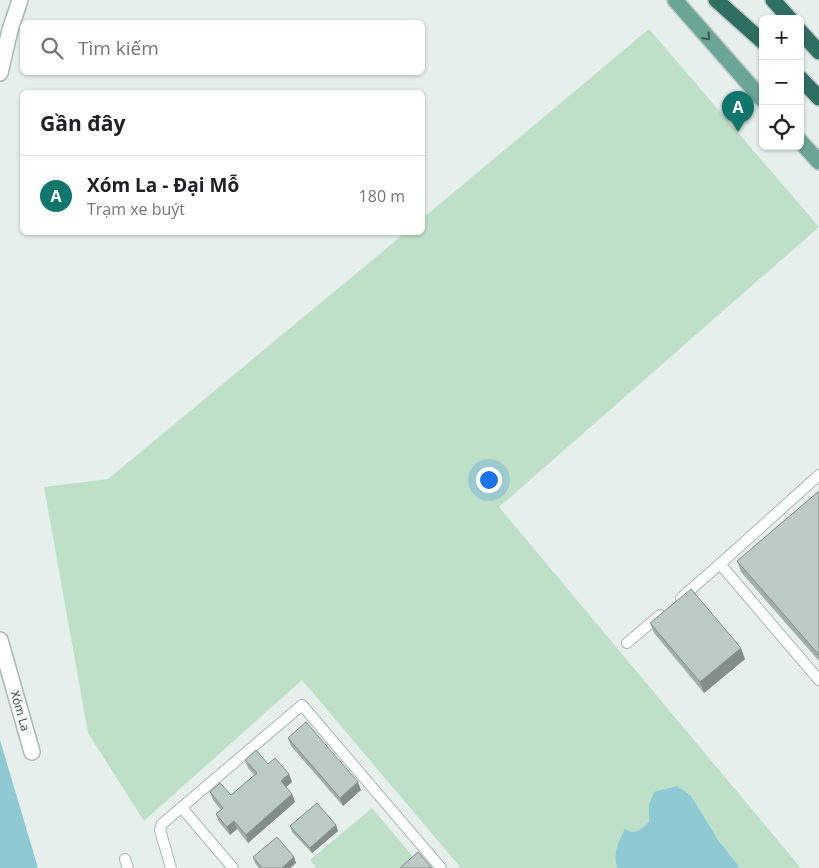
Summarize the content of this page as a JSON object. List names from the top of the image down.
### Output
{
  "streets": {
    "street": ["Xóm La"]
  },
  "page": {
    "map_buttons": ["+", "−"],
    "search": "Tìm kiếm",
    "heading": "Gần đây",
    "pins": "A",
    "list": [
      {
        "mark": "A",
        "name": "Xóm La - Đại Mỗ",
        "note": "Trạm xe buýt",
        "value": "180 m"
      }
    ]
  }
}
